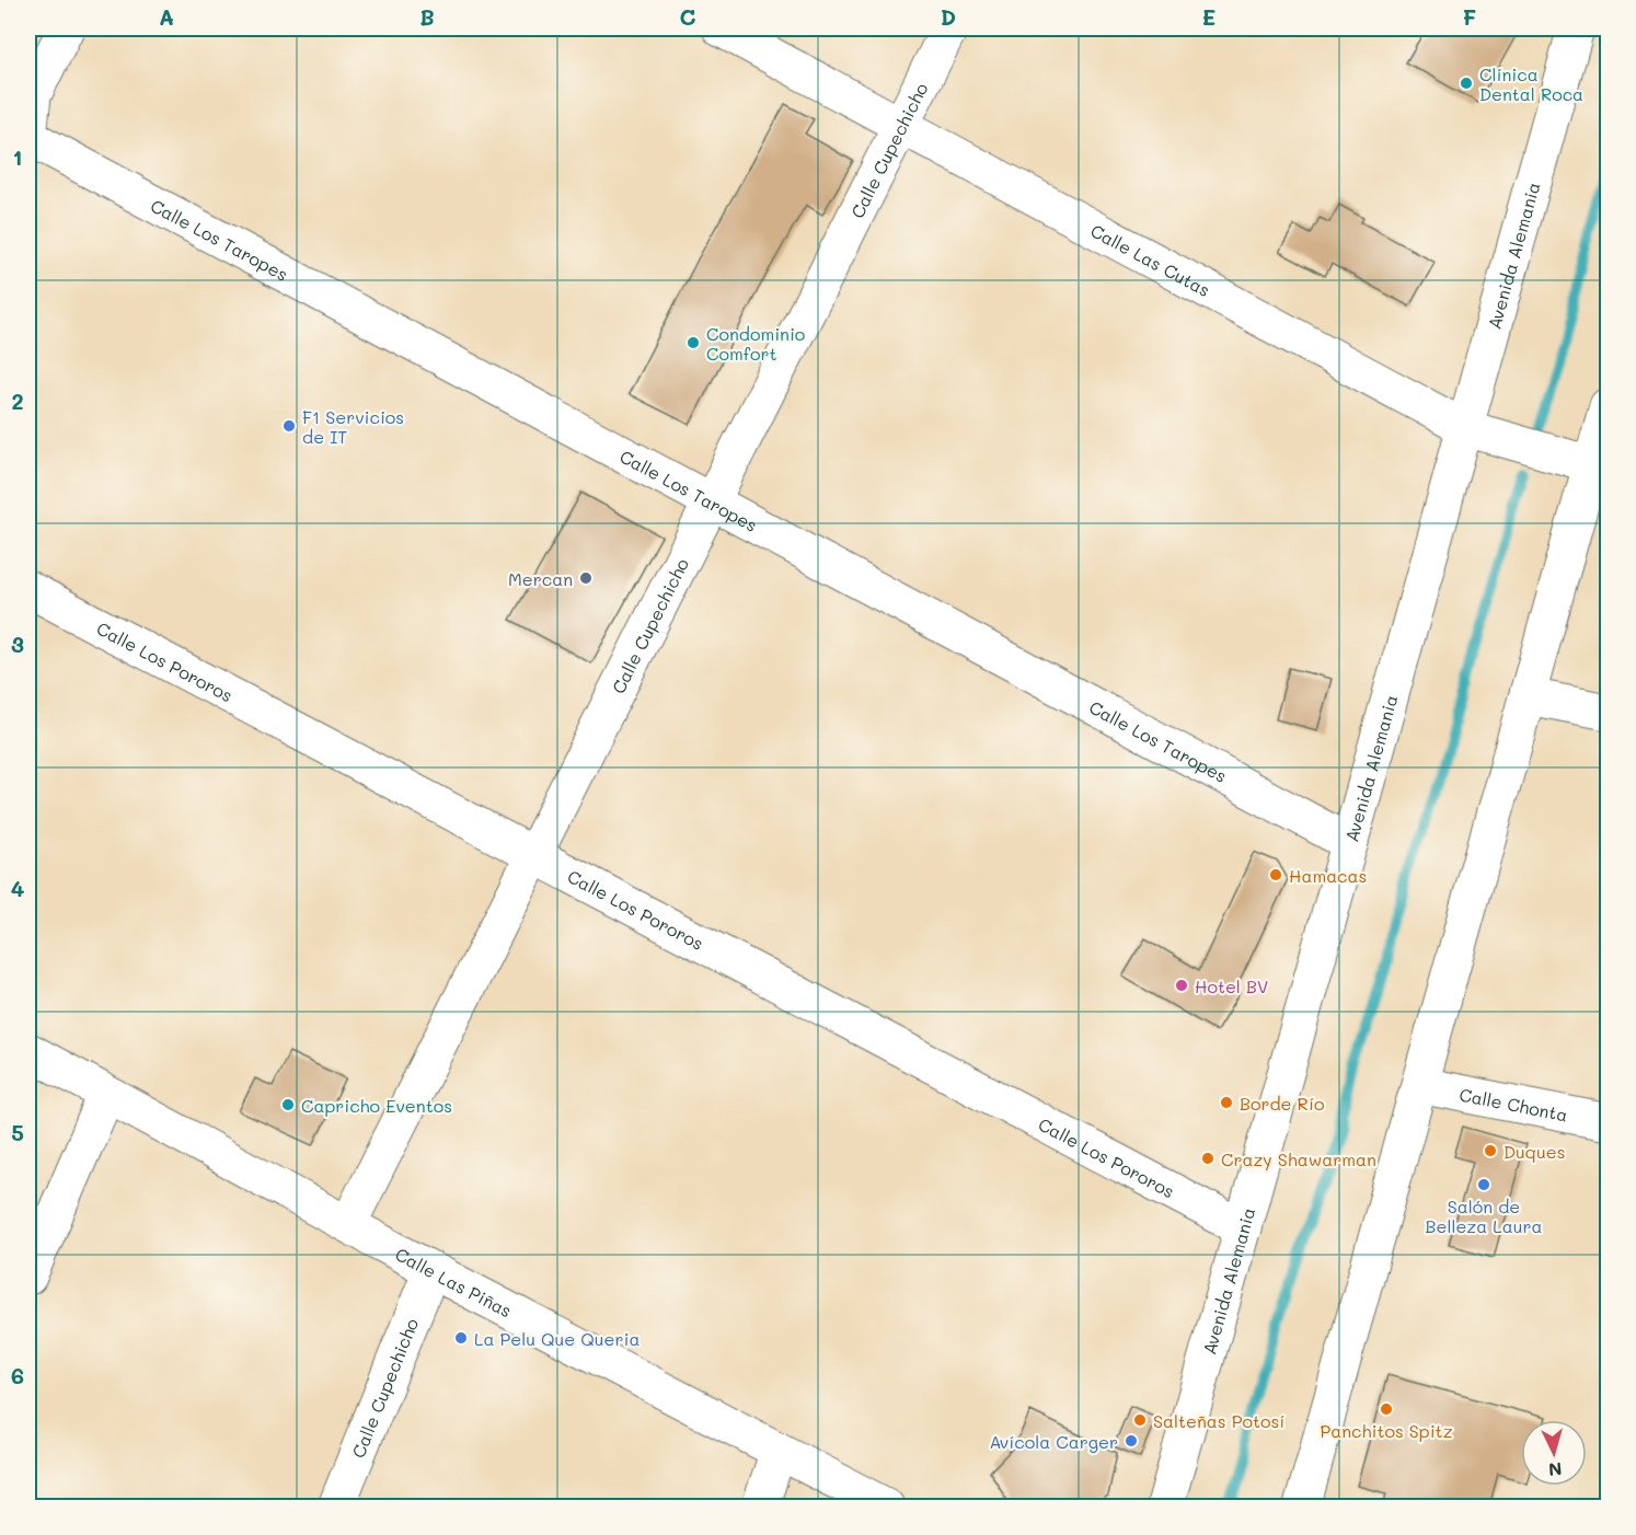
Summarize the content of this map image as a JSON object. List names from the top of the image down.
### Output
{
  "streets": {
    "street": [
      "Calle Cupechicho",
      "Calle Los Taropes",
      "Avenida Alemania",
      "Calle Las Cutas",
      "Calle Los Pororos",
      "Calle Chonta",
      "Calle Las Piñas"
    ]
  },
  "crossings": [
    ["Calle Cupechicho", "Calle Los Taropes"],
    ["Calle Cupechicho", "Calle Las Cutas"],
    ["Calle Cupechicho", "Calle Los Pororos"],
    ["Calle Cupechicho", "Calle Las Piñas"],
    ["Calle Los Taropes", "Avenida Alemania"],
    ["Avenida Alemania", "Calle Las Cutas"],
    ["Avenida Alemania", "Calle Los Pororos"]
  ],
  "places": [
    "Clínica Dental Roca",
    "Condominio Comfort",
    "F1 Servicios de IT",
    "Mercan",
    "Hamacas",
    "Hotel BV",
    "Borde Río",
    "Capricho Eventos",
    "Duques",
    "Crazy Shawarman",
    "Salón de Belleza Laura",
    "La Pelu Que Queria",
    "Panchitos Spitz",
    "Salteñas Potosí",
    "Avícola Carger"
  ],
  "north": "bottom",
  "grid": {
    "columns": [
      "A",
      "B",
      "C",
      "D",
      "E",
      "F"
    ],
    "rows": [
      "1",
      "2",
      "3",
      "4",
      "5",
      "6"
    ]
  }
}
